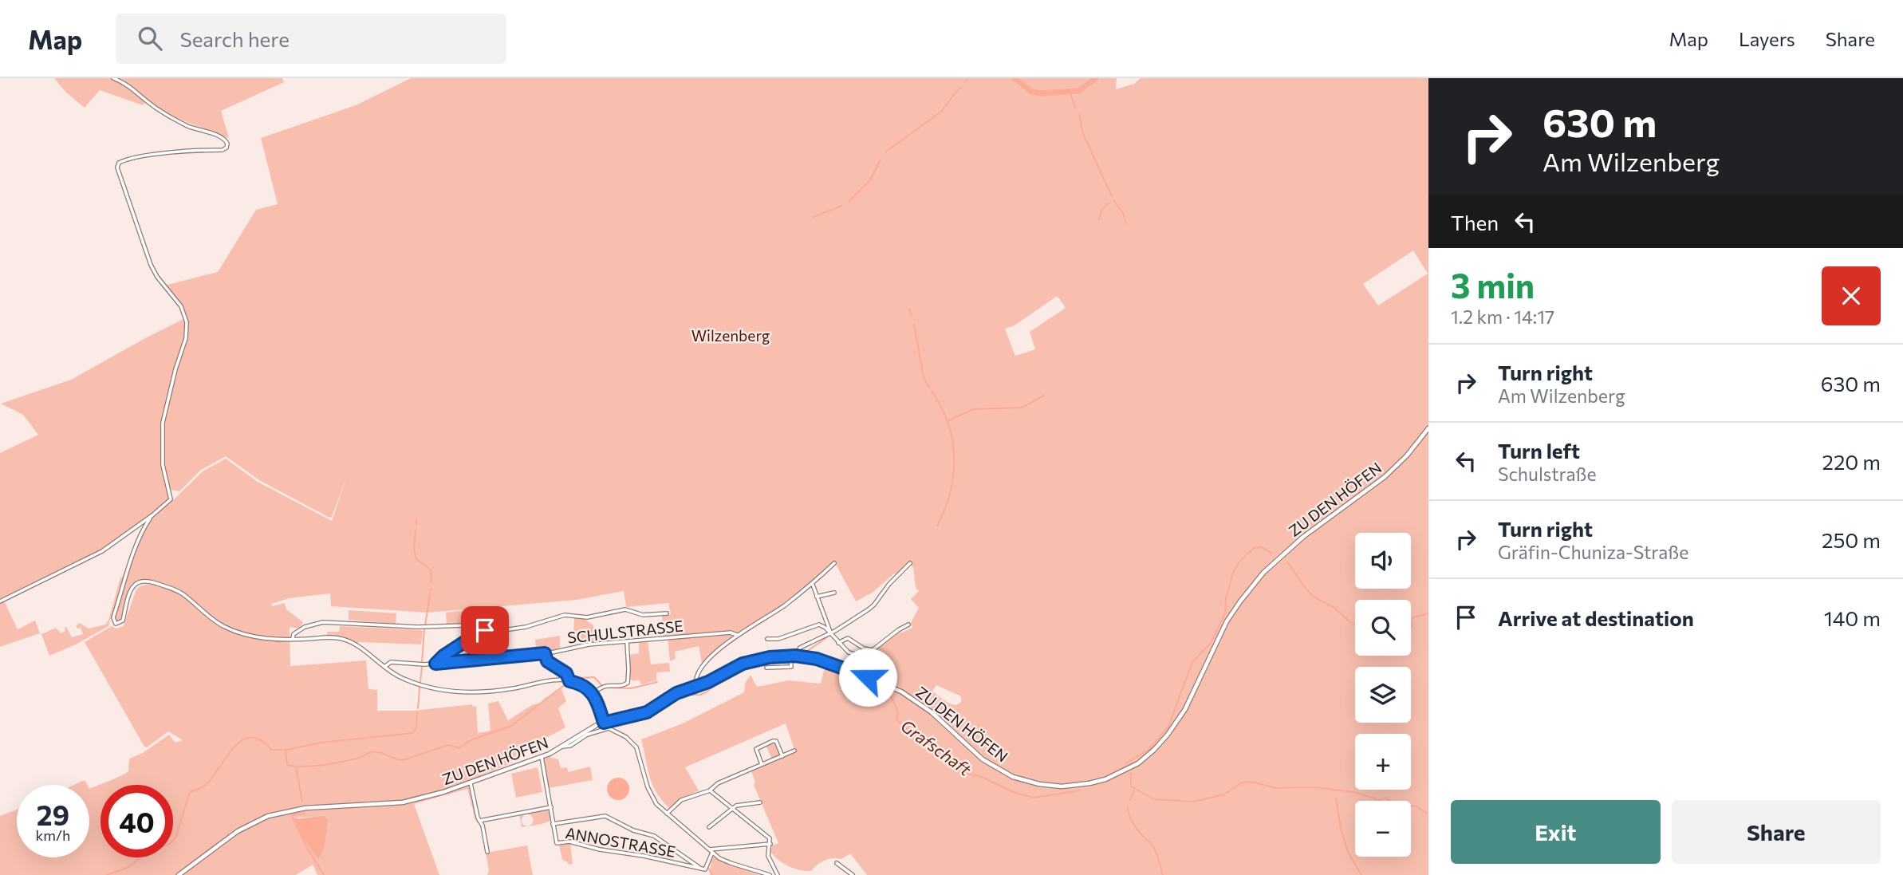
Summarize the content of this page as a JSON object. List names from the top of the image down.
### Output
{
  "streets": {
    "street": ["ZU DEN HÖFEN", "SCHULSTRASSE", "ANNOSTRASSE"]
  },
  "crossings": [
    ["ZU DEN HÖFEN", "ANNOSTRASSE"]
  ],
  "water": ["Grafschaft"],
  "parks": ["Wilzenberg"],
  "page": {
    "header": "Map",
    "search": "Search here",
    "nav": ["Map", "Layers", "Share"],
    "turn": ["630 m", "Am Wilzenberg"],
    "then": "Then",
    "heading": ["3 min", "1.2 km · 14:17"],
    "list": [
      {
        "name": "Turn right",
        "note": "Am Wilzenberg",
        "value": "630 m"
      },
      {
        "name": "Turn left",
        "note": "Schulstraße",
        "value": "220 m"
      },
      {
        "name": "Turn right",
        "note": "Gräfin-Chuniza-Straße",
        "value": "250 m"
      },
      {
        "name": "Arrive at destination",
        "value": "140 m"
      }
    ],
    "map_buttons": ["+", "−"],
    "speed": "29 km/h",
    "limit": "40",
    "buttons": ["Exit", "Share"]
  }
}
